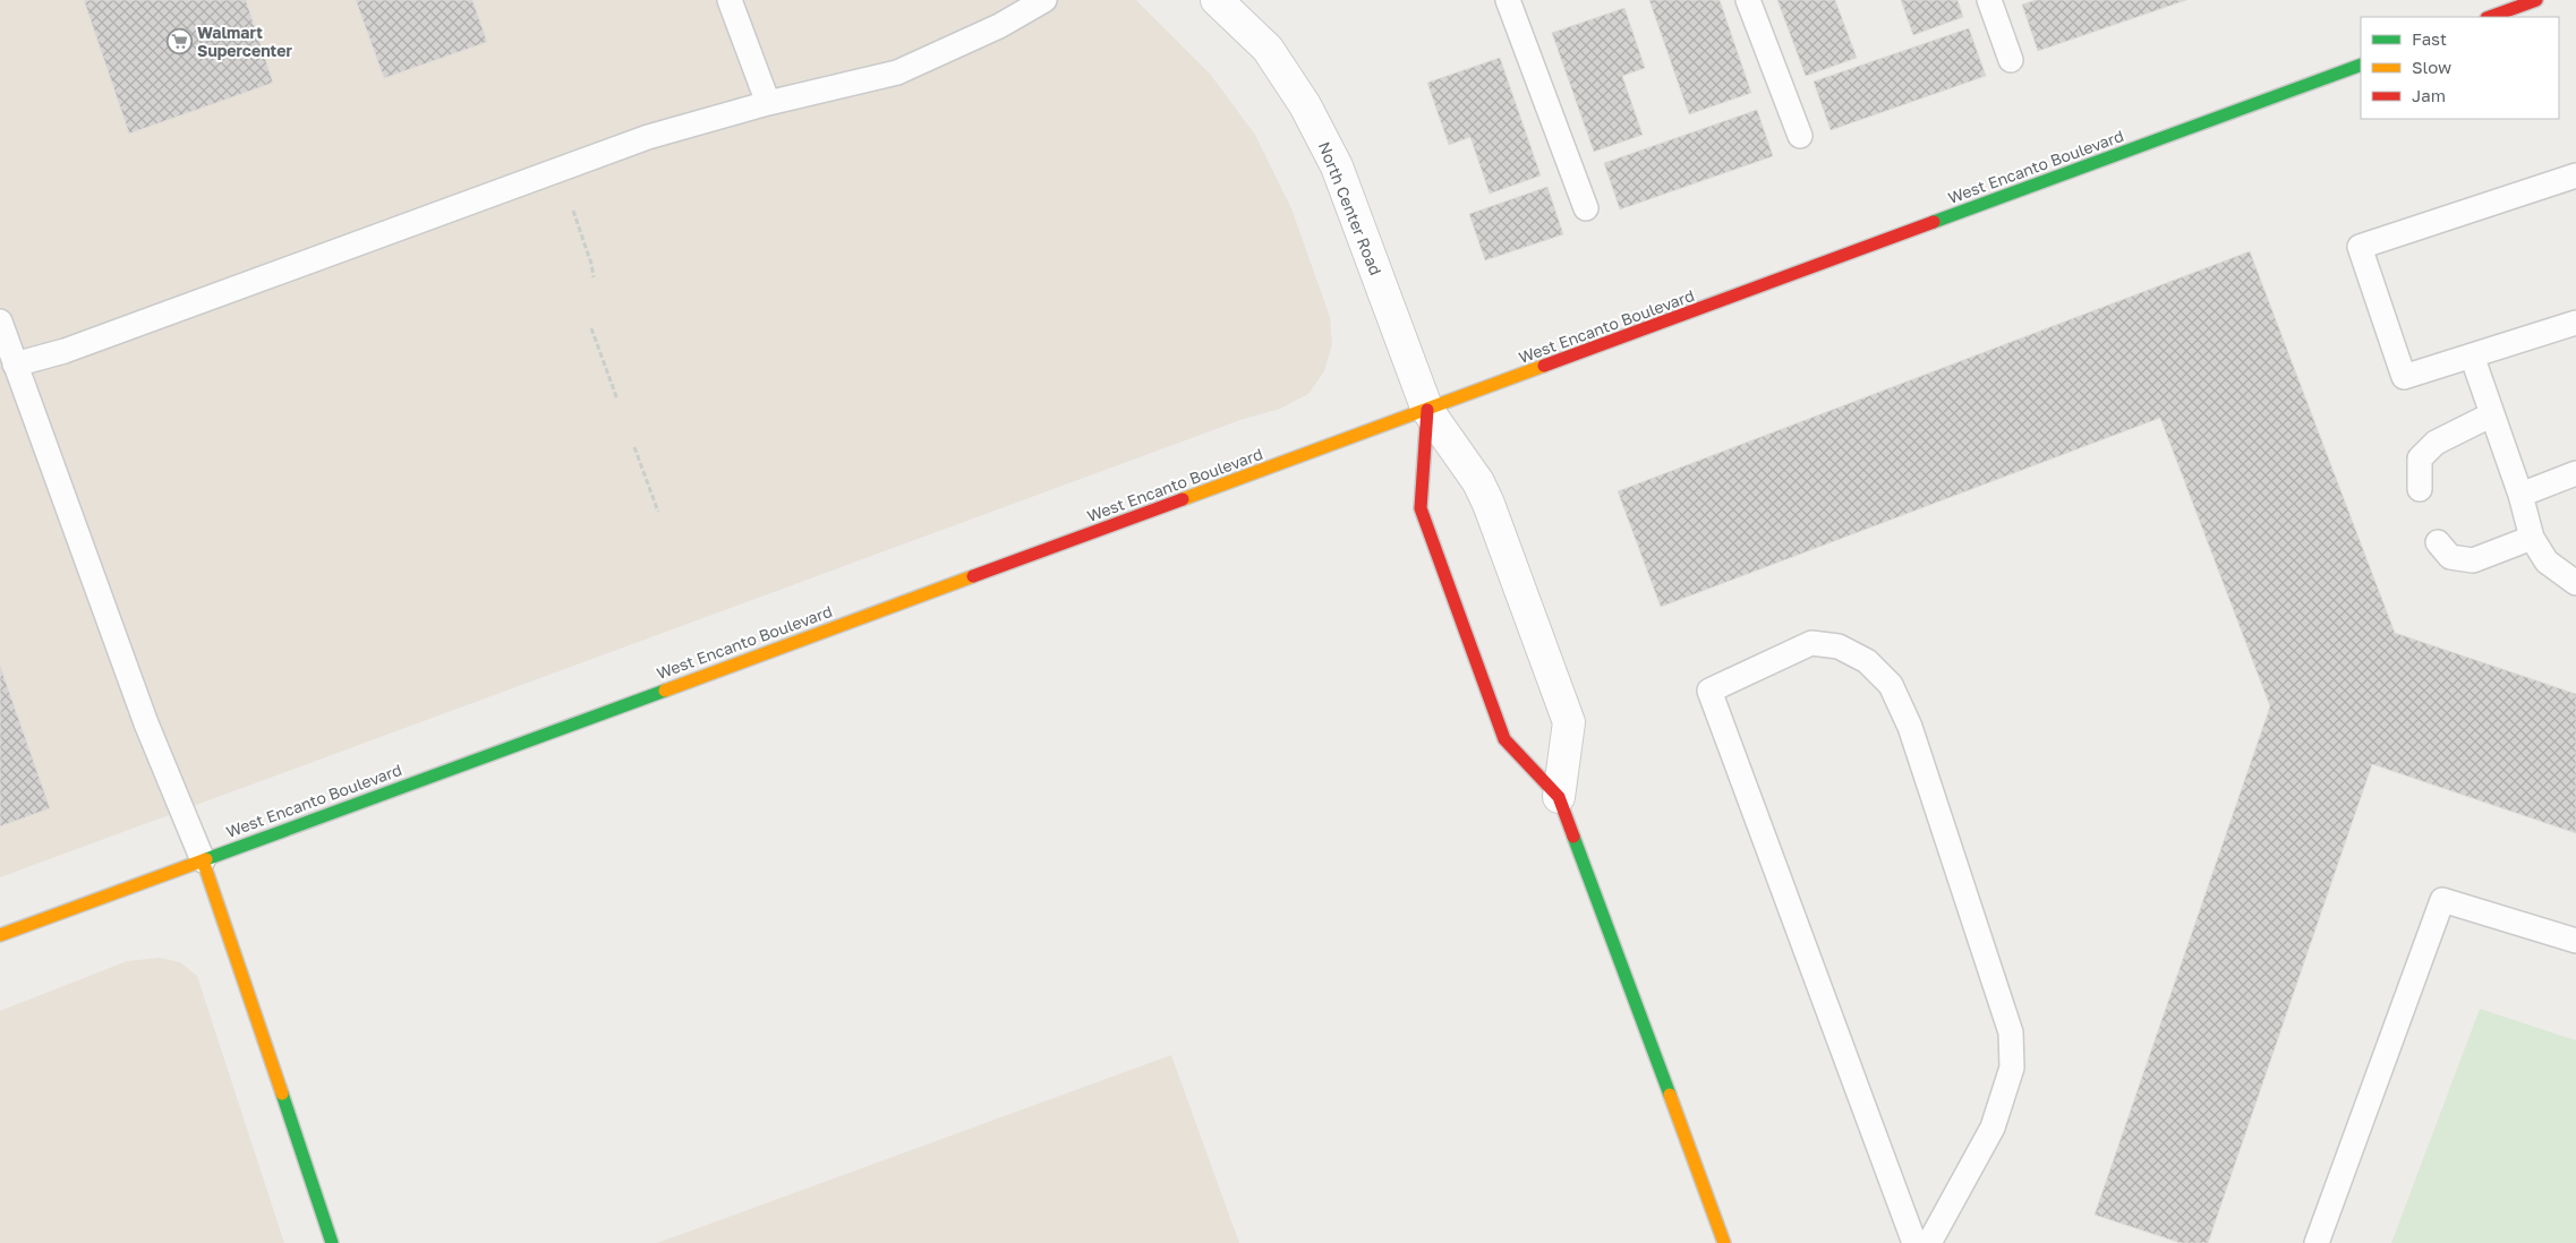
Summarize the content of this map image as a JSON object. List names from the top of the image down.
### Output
{
  "streets": {
    "street": ["West Encanto Boulevard", "North Center Road"]
  },
  "crossings": [
    ["West Encanto Boulevard", "North Center Road"]
  ],
  "places": {
    "supermarket": ["Walmart Supercenter"]
  },
  "legend": ["Fast", "Slow", "Jam"]
}
